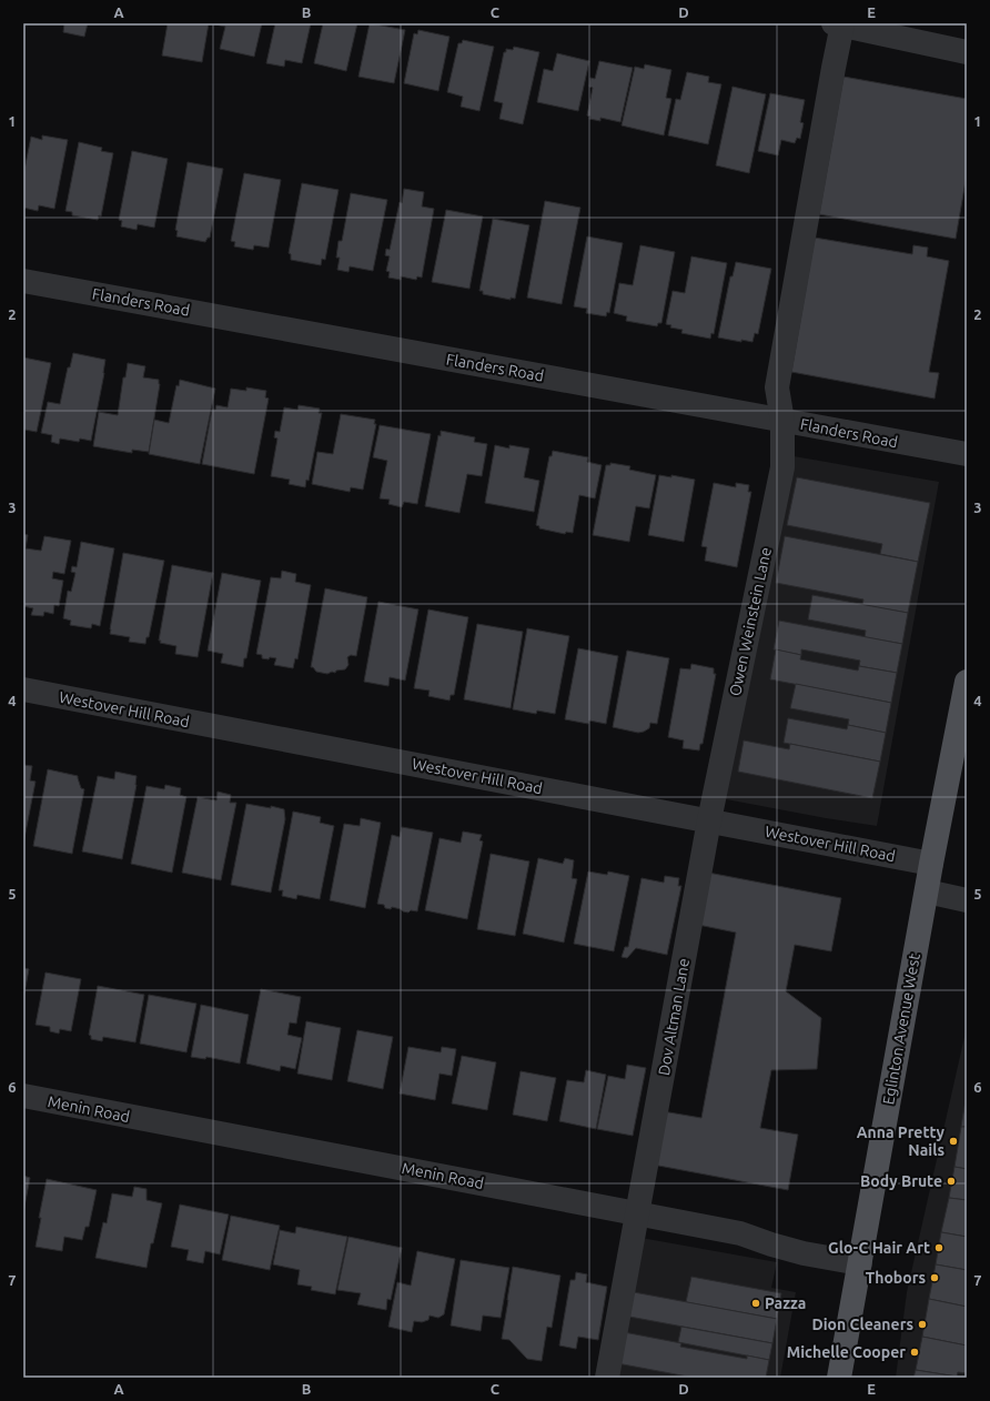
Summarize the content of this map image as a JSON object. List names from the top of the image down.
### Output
{
  "streets": {
    "main road": ["Eglinton Avenue West"],
    "street": [
      "Flanders Road",
      "Owen Weinstein Lane",
      "Westover Hill Road",
      "Dov Altman Lane",
      "Menin Road"
    ]
  },
  "crossings": [
    ["Flanders Road", "Owen Weinstein Lane"],
    ["Owen Weinstein Lane", "Westover Hill Road"],
    ["Owen Weinstein Lane", "Dov Altman Lane"],
    ["Westover Hill Road", "Dov Altman Lane"],
    ["Westover Hill Road", "Eglinton Avenue West"],
    ["Dov Altman Lane", "Menin Road"],
    ["Eglinton Avenue West", "Menin Road"]
  ],
  "places": [
    "Anna Pretty Nails",
    "Body Brute",
    "Glo-C Hair Art",
    "Thobors",
    "Pazza",
    "Dion Cleaners",
    "Michelle Cooper"
  ],
  "grid": {
    "columns": [
      "A",
      "B",
      "C",
      "D",
      "E"
    ],
    "rows": [
      "1",
      "2",
      "3",
      "4",
      "5",
      "6",
      "7"
    ]
  }
}
